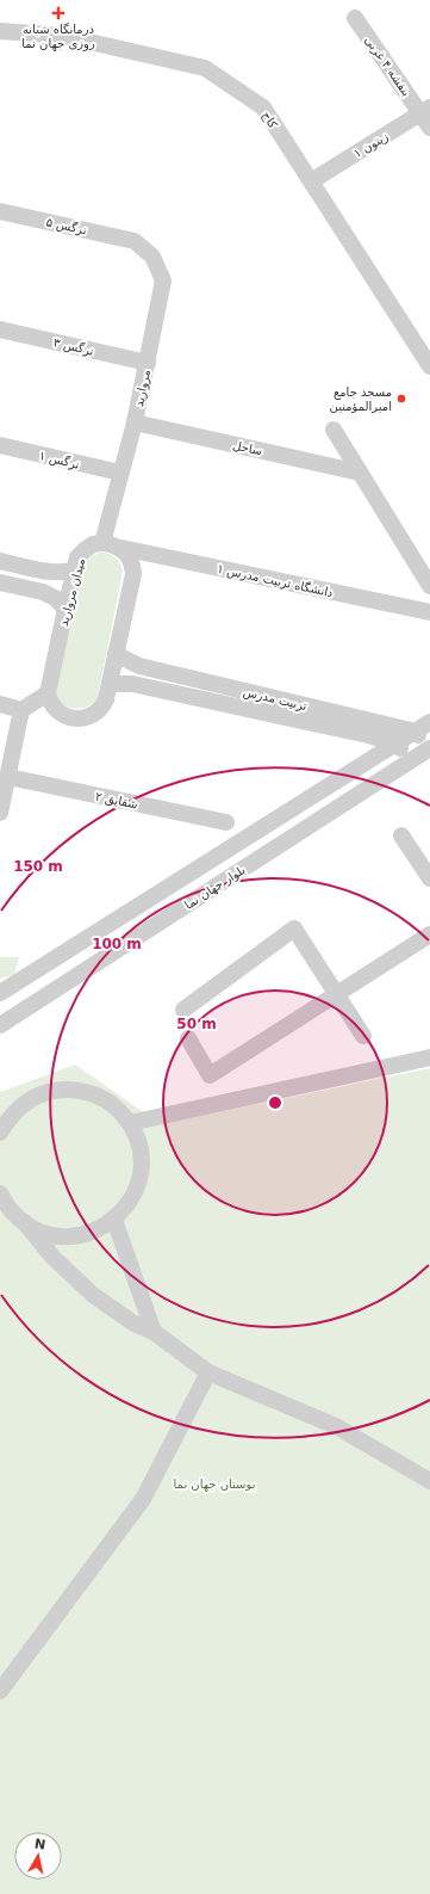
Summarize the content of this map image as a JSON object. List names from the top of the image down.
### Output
{
  "streets": {
    "street": [
      "بنفشه ۴ غربی",
      "کاج",
      "زیتون ۱",
      "۵ نرگس",
      "نرگس ۳",
      "مروارید",
      "ساحل",
      "نرگس ۱",
      "۱ دانشگاه تربیت مدرس",
      "میدان مروارید",
      "تربیت مدرس",
      "شقایق ۲",
      "بلوار جهان نما"
    ]
  },
  "crossings": [
    ["بنفشه ۴ غربی", "زیتون ۱"],
    ["کاج", "زیتون ۱"],
    ["۵ نرگس", "مروارید"],
    ["نرگس ۳", "مروارید"],
    ["مروارید", "ساحل"],
    ["مروارید", "نرگس ۱"],
    ["مروارید", "میدان مروارید"],
    ["تربیت مدرس", "بلوار جهان نما"]
  ],
  "parks": ["بوستان جهان نما"],
  "places": {
    "health": ["درمانگاه شبانه روزی جهان نما"],
    "other": ["مسجد جامع امیرالمؤمنین"]
  },
  "north": "top",
  "rings": ["150 m", "100 m", "50 m"]
}
